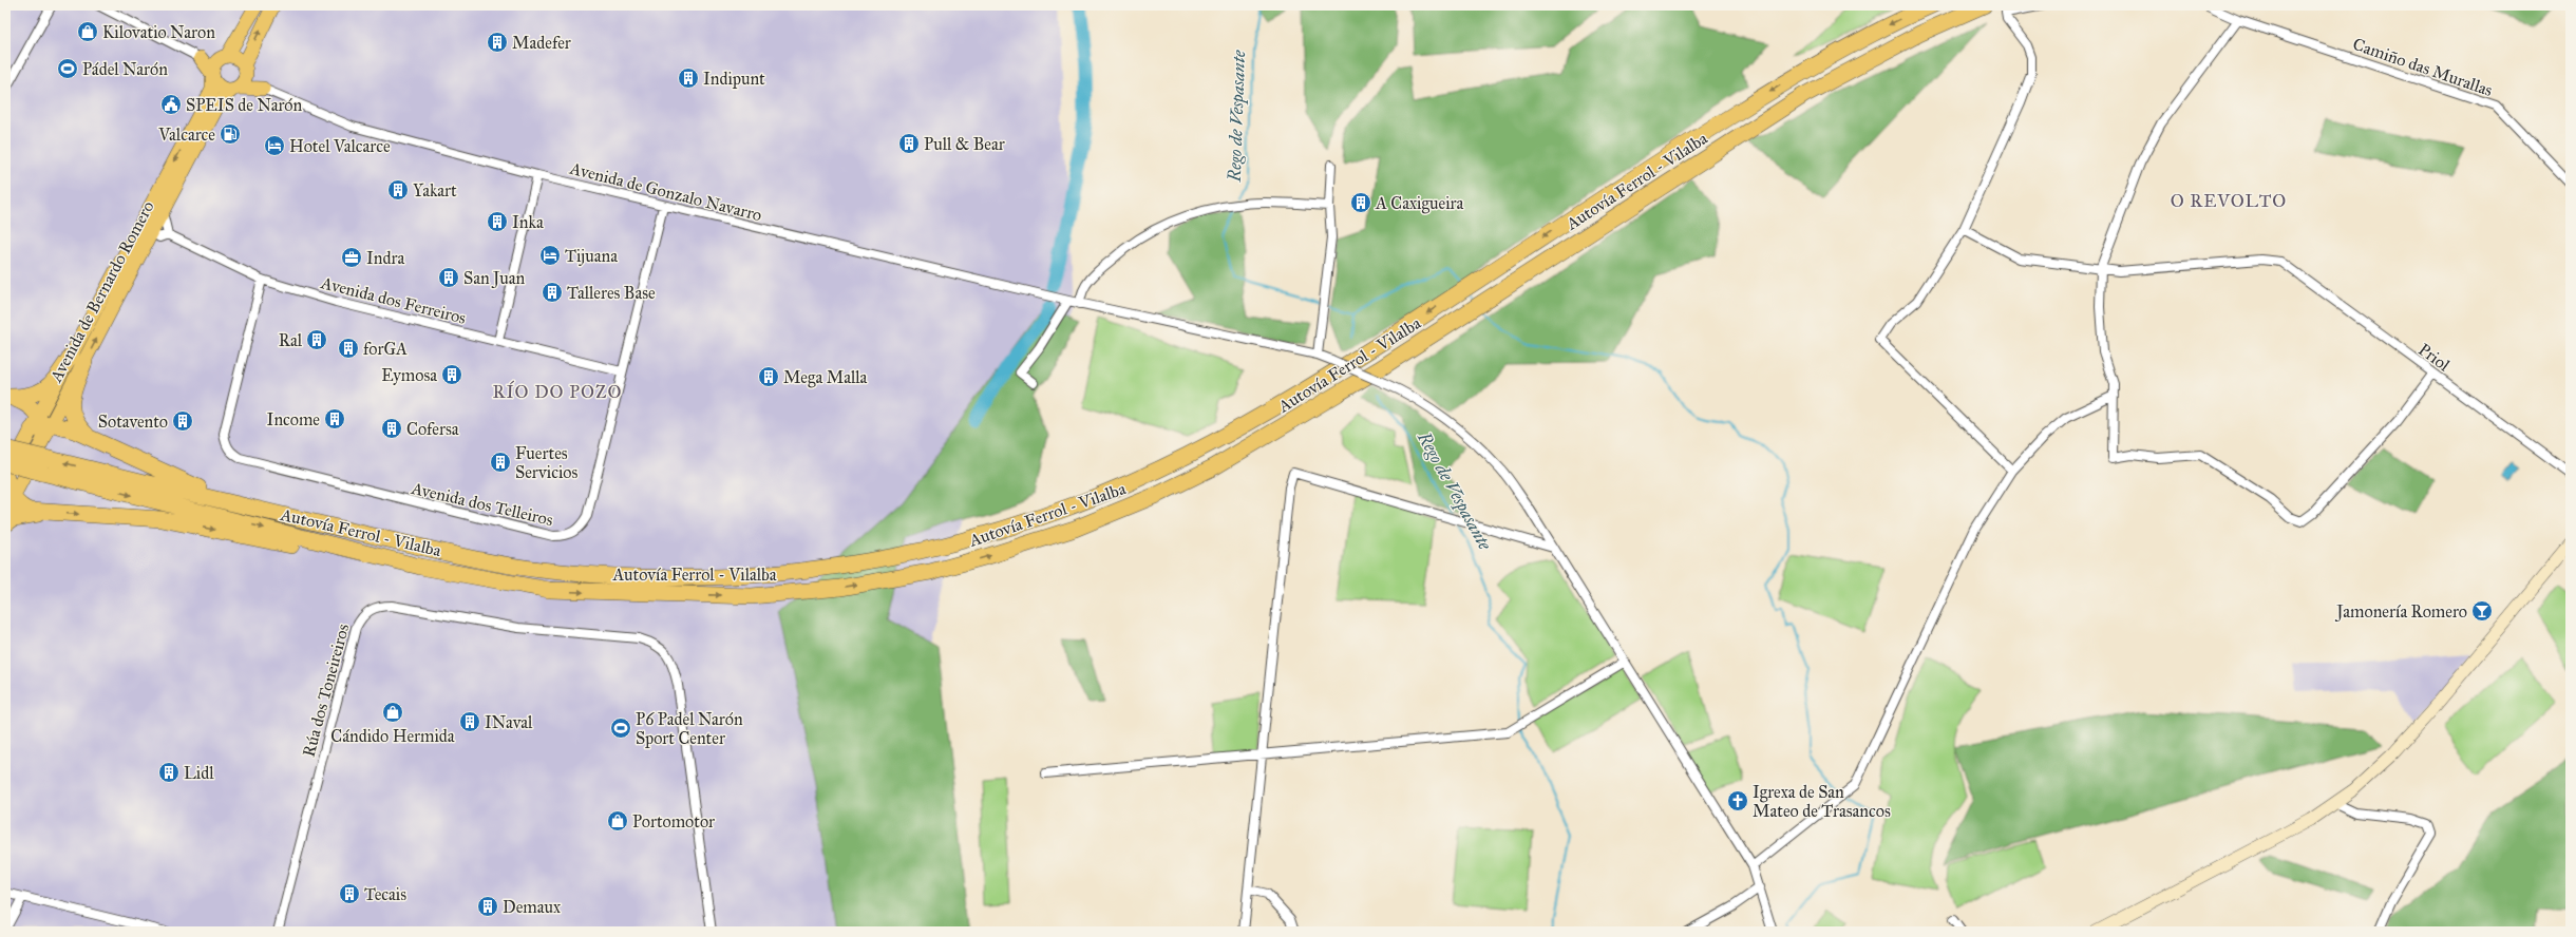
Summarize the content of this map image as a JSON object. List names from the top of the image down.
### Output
{
  "streets": {
    "highway": ["Autovía Ferrol - Vilalba", "Avenida de Bernardo Romero"],
    "street": [
      "Camiño das Murallas",
      "Avenida de Gonzalo Navarro",
      "Avenida dos Ferreiros",
      "Priol",
      "Avenida dos Telleiros",
      "Rúa dos Toneireiros"
    ]
  },
  "crossings": [
    ["Autovía Ferrol - Vilalba", "Avenida de Bernardo Romero"],
    ["Avenida de Gonzalo Navarro", "Avenida dos Telleiros"],
    ["Avenida dos Ferreiros", "Avenida dos Telleiros"]
  ],
  "districts": ["O REVOLTO", "RÍO DO POZO"],
  "water": ["Rego de Vespasante"],
  "places": {
    "shop": ["Kilovatio Naron", "Cándido Hermida", "Portomotor"],
    "building": [
      "Madefer",
      "Indipunt",
      "Pull & Bear",
      "Yakart",
      "A Caxigueira",
      "Inka",
      "San Juan",
      "Talleres Base",
      "Ral",
      "forGA",
      "Eymosa",
      "Mega Malla",
      "Income",
      "Sotavento",
      "Cofersa",
      "Fuertes Servicios",
      "INaval",
      "Lidl",
      "Tecais",
      "Demaux"
    ],
    "sports": ["Pádel Narón", "P6 Padel Narón Sport Center"],
    "public building": ["SPEIS de Narón"],
    "fuel station": ["Valcarce"],
    "hotel": ["Hotel Valcarce", "Tijuana"],
    "office": ["Indra"],
    "bar": ["Jamonería Romero"],
    "church": ["Igrexa de San Mateo de Trasancos"]
  }
}
